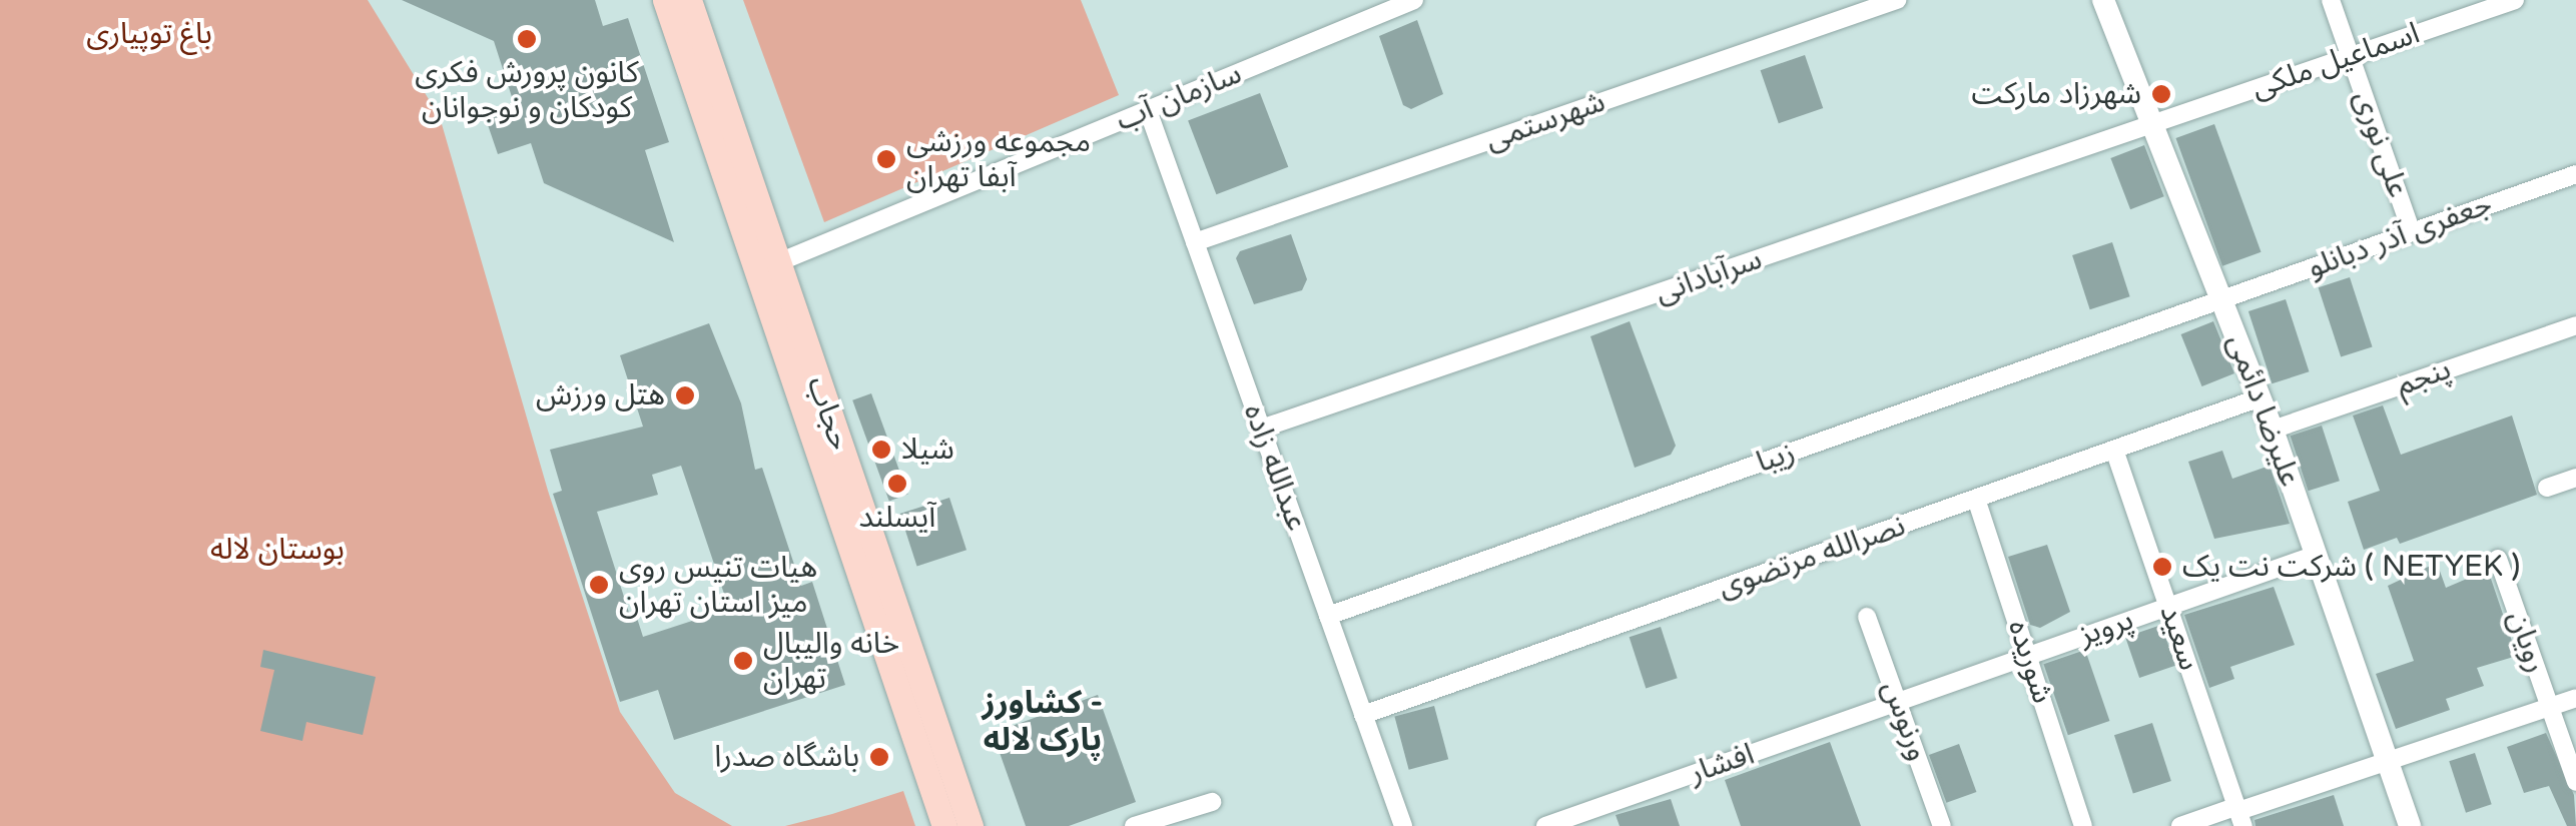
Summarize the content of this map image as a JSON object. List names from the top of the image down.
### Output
{
  "streets": {
    "main road": ["حجاب"],
    "street": [
      "اسماعیل ملکی",
      "سازمان آب",
      "شهرستمی",
      "علی نوری",
      "جعفری آذر دبانلو",
      "سرآبادانی",
      "پنجم",
      "علیرضا دائمی",
      "زیبا",
      "عبدالله زاده",
      "نصرالله مرتضوی",
      "پرویز",
      "سعید",
      "رویان",
      "شوریده",
      "ورنوس",
      "افشار"
    ]
  },
  "crossings": [
    ["اسماعیل ملکی", "علی نوری"],
    ["اسماعیل ملکی", "سرآبادانی"],
    ["اسماعیل ملکی", "علیرضا دائمی"],
    ["سازمان آب", "حجاب"],
    ["سازمان آب", "عبدالله زاده"],
    ["شهرستمی", "عبدالله زاده"],
    ["علی نوری", "جعفری آذر دبانلو"],
    ["جعفری آذر دبانلو", "علیرضا دائمی"],
    ["جعفری آذر دبانلو", "زیبا"],
    ["سرآبادانی", "علیرضا دائمی"],
    ["سرآبادانی", "عبدالله زاده"],
    ["پنجم", "علیرضا دائمی"],
    ["علیرضا دائمی", "زیبا"],
    ["علیرضا دائمی", "نصرالله مرتضوی"],
    ["علیرضا دائمی", "پرویز"],
    ["زیبا", "عبدالله زاده"],
    ["عبدالله زاده", "نصرالله مرتضوی"],
    ["نصرالله مرتضوی", "سعید"],
    ["نصرالله مرتضوی", "شوریده"],
    ["پرویز", "سعید"],
    ["پرویز", "شوریده"],
    ["پرویز", "ورنوس"],
    ["پرویز", "افشار"],
    ["ورنوس", "افشار"]
  ],
  "districts": ["کشاورز - پارک لاله"],
  "parks": ["باغ توپیاری", "بوستان لاله"],
  "places": [
    "کانون پرورش فکری کودکان و نوجوانان",
    "شهرزاد مارکت",
    "مجموعه ورزشی آبفا تهران",
    "هتل ورزش",
    "شیلا",
    "آیسلند",
    "شرکت نت یک ( NETYEK )",
    "هیات تنیس روی میز استان تهران",
    "خانه والیبال تهران",
    "باشگاه صدرا"
  ]
}
